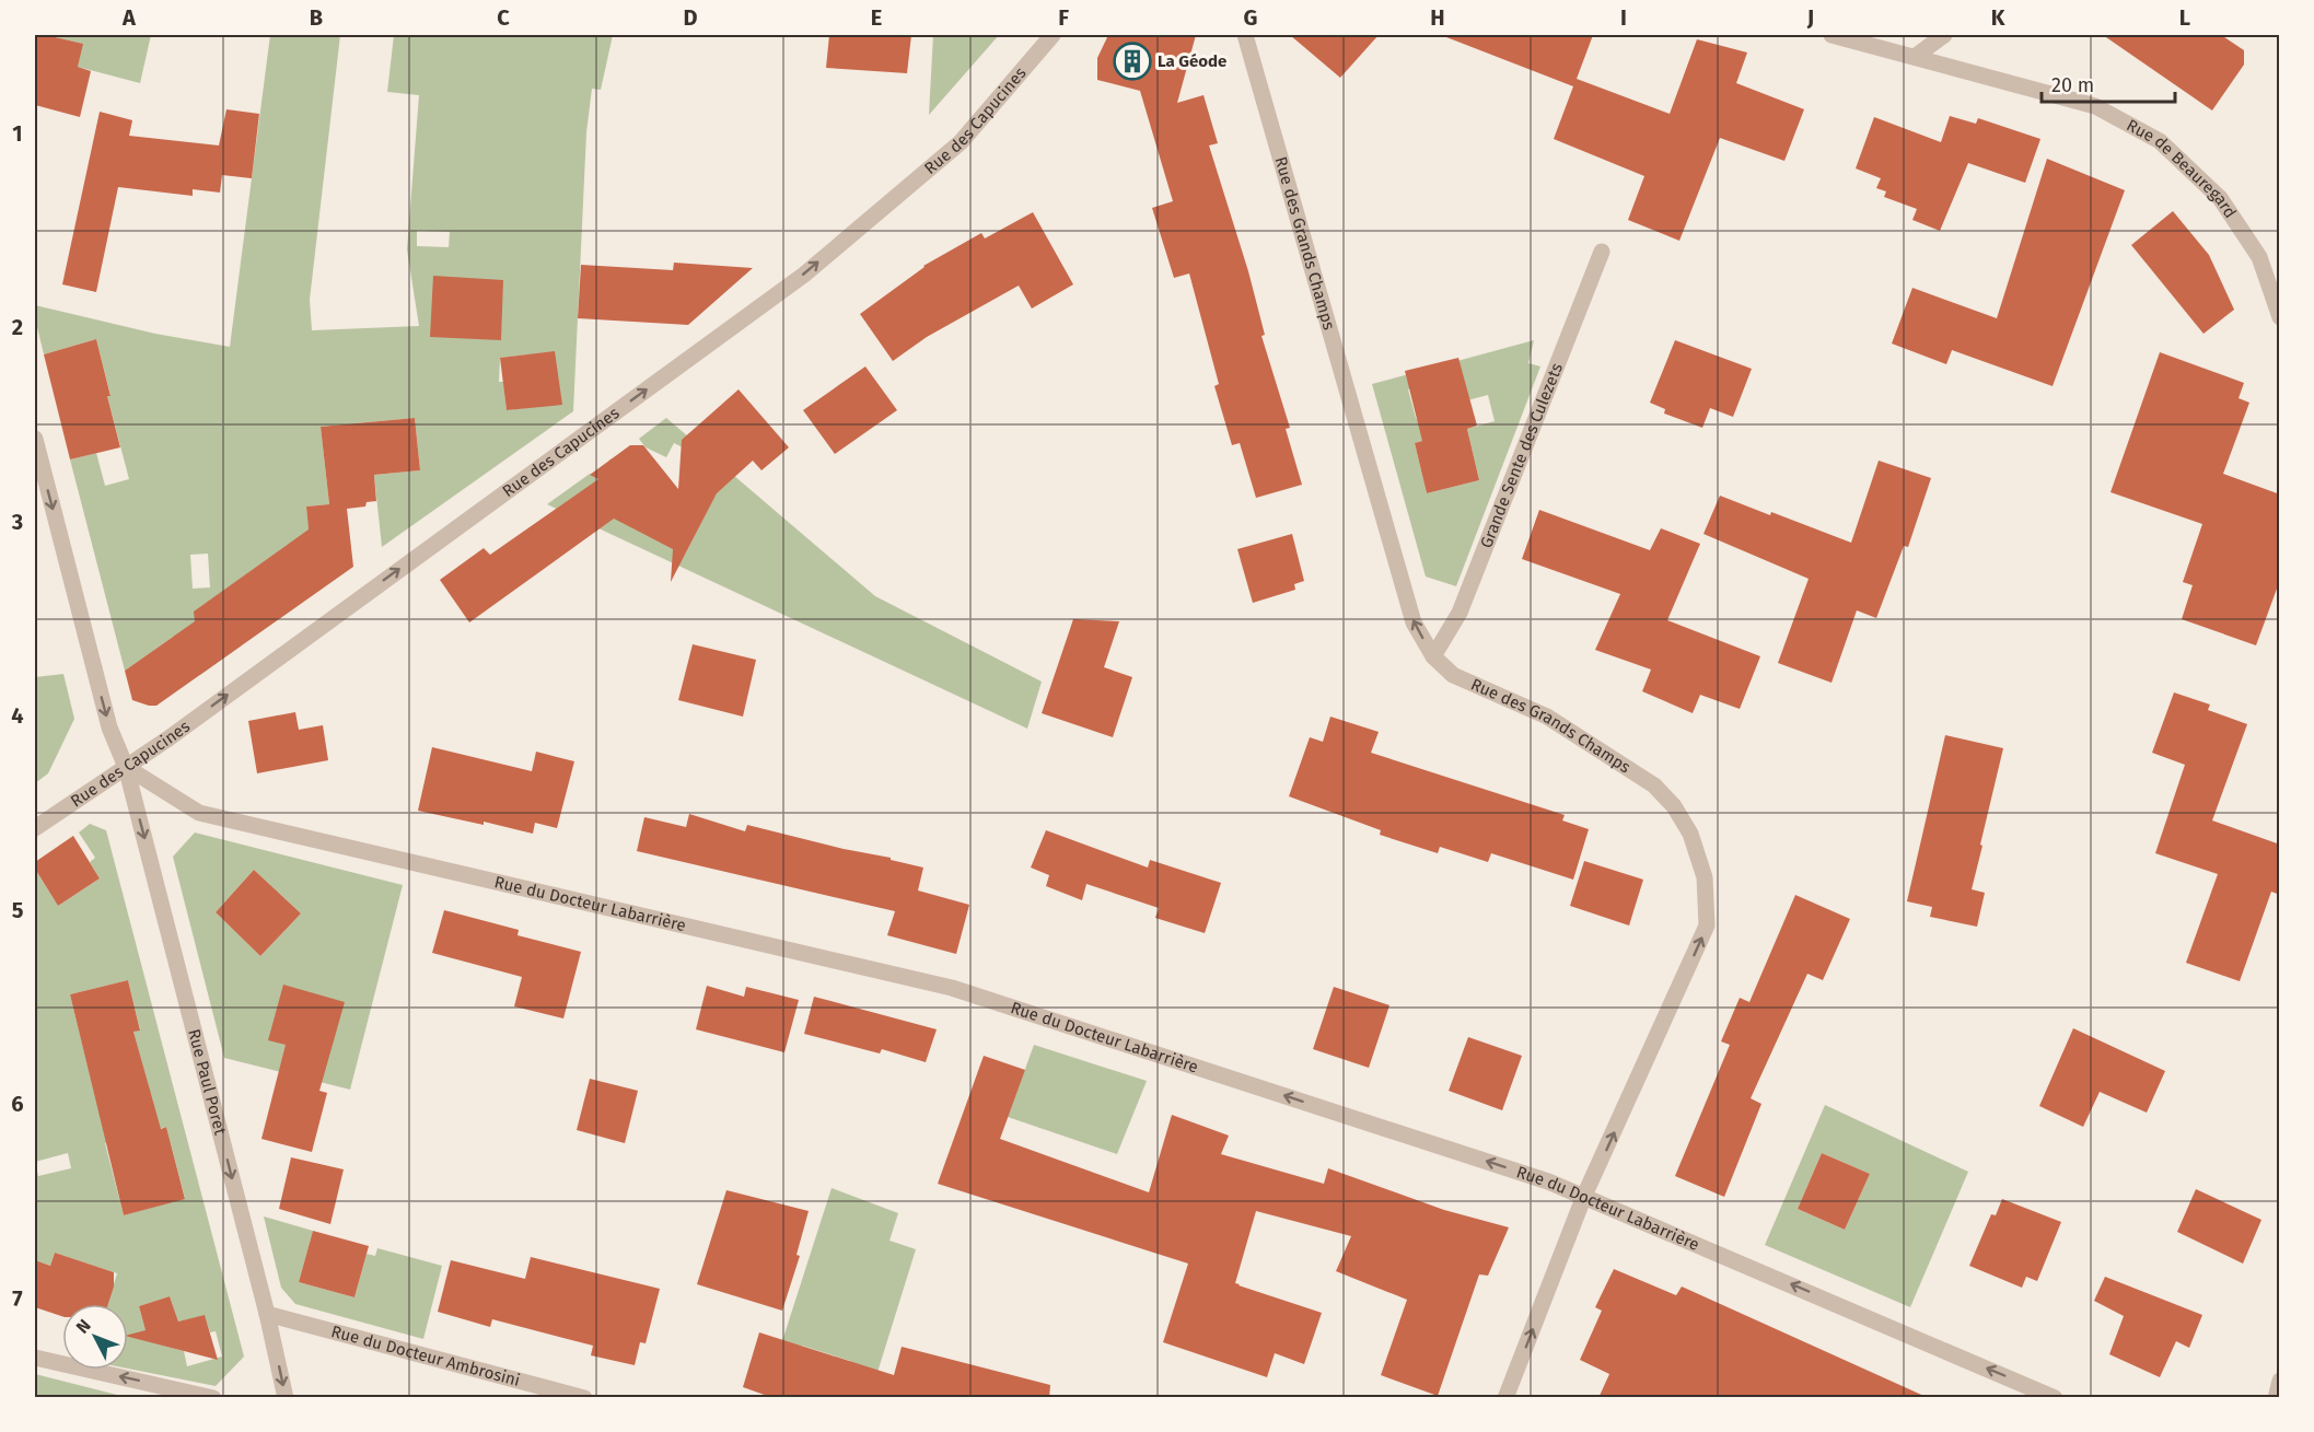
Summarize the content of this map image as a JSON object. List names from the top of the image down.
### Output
{
  "streets": {
    "street": [
      "Rue des Capucines",
      "Rue de Beauregard",
      "Rue des Grands Champs",
      "Grande Sente des Culezets",
      "Rue du Docteur Labarrière",
      "Rue Paul Poret",
      "Rue du Docteur Ambrosini"
    ]
  },
  "crossings": [
    ["Rue des Capucines", "Rue du Docteur Labarrière"],
    ["Rue des Capucines", "Rue Paul Poret"],
    ["Rue des Grands Champs", "Grande Sente des Culezets"],
    ["Rue des Grands Champs", "Rue du Docteur Labarrière"],
    ["Rue du Docteur Labarrière", "Rue Paul Poret"],
    ["Rue Paul Poret", "Rue du Docteur Ambrosini"]
  ],
  "one_way": [
    "Rue des Capucines",
    "Rue des Grands Champs",
    "Rue du Docteur Labarrière",
    "Rue Paul Poret"
  ],
  "places": {
    "building": ["La Géode"]
  },
  "scale_bar": "20 m",
  "north": "top left",
  "grid": {
    "columns": [
      "A",
      "B",
      "C",
      "D",
      "E",
      "F",
      "G",
      "H",
      "I",
      "J",
      "K",
      "L"
    ],
    "rows": [
      "1",
      "2",
      "3",
      "4",
      "5",
      "6",
      "7"
    ]
  }
}
